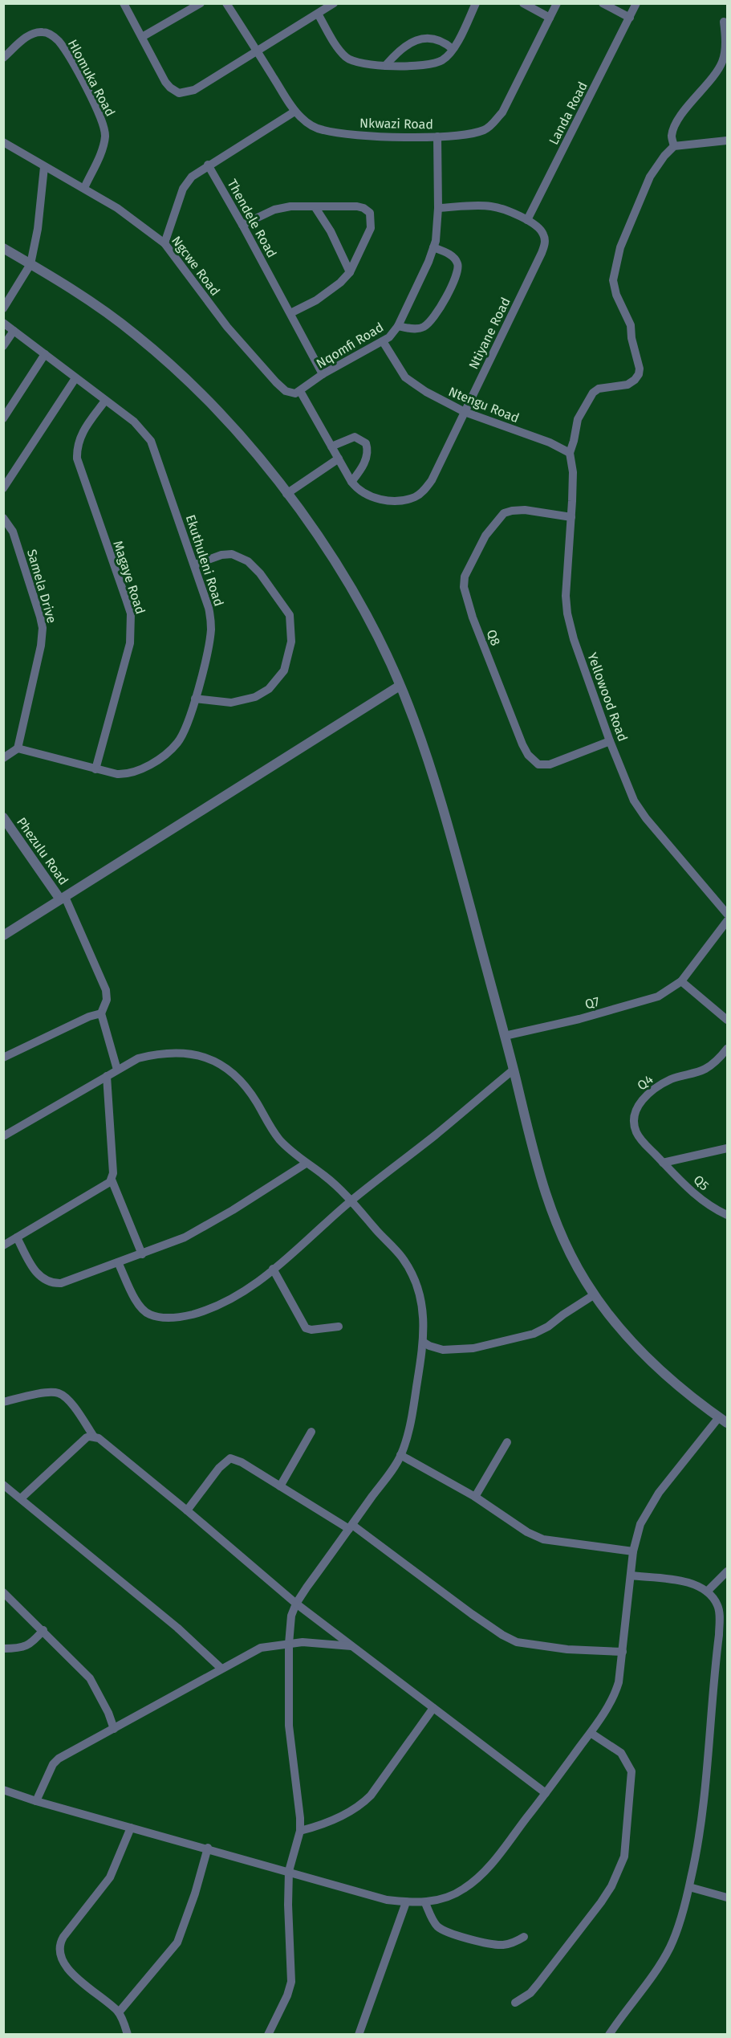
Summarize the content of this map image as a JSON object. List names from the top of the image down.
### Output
{
  "streets": {
    "street": [
      "Hlomuka Road",
      "Landa Road",
      "Nkwazi Road",
      "Thendele Road",
      "Ngcwe Road",
      "Ntiyane Road",
      "Nqomfi Road",
      "Ntengu Road",
      "Ekuthuleni Road",
      "Magaye Road",
      "Samela Drive",
      "Q8",
      "Yellowood Road",
      "Phezulu Road",
      "Q7",
      "Q4",
      "Q5"
    ]
  },
  "crossings": [
    ["Hlomuka Road", "Ngcwe Road"],
    ["Landa Road", "Ntiyane Road"],
    ["Nkwazi Road", "Nqomfi Road"],
    ["Thendele Road", "Nqomfi Road"],
    ["Ngcwe Road", "Nqomfi Road"],
    ["Ntiyane Road", "Nqomfi Road"],
    ["Ntiyane Road", "Ntengu Road"],
    ["Nqomfi Road", "Ntengu Road"],
    ["Ntengu Road", "Yellowood Road"],
    ["Ekuthuleni Road", "Magaye Road"],
    ["Ekuthuleni Road", "Samela Drive"],
    ["Q8", "Yellowood Road"],
    ["Q4", "Q5"]
  ]
}
